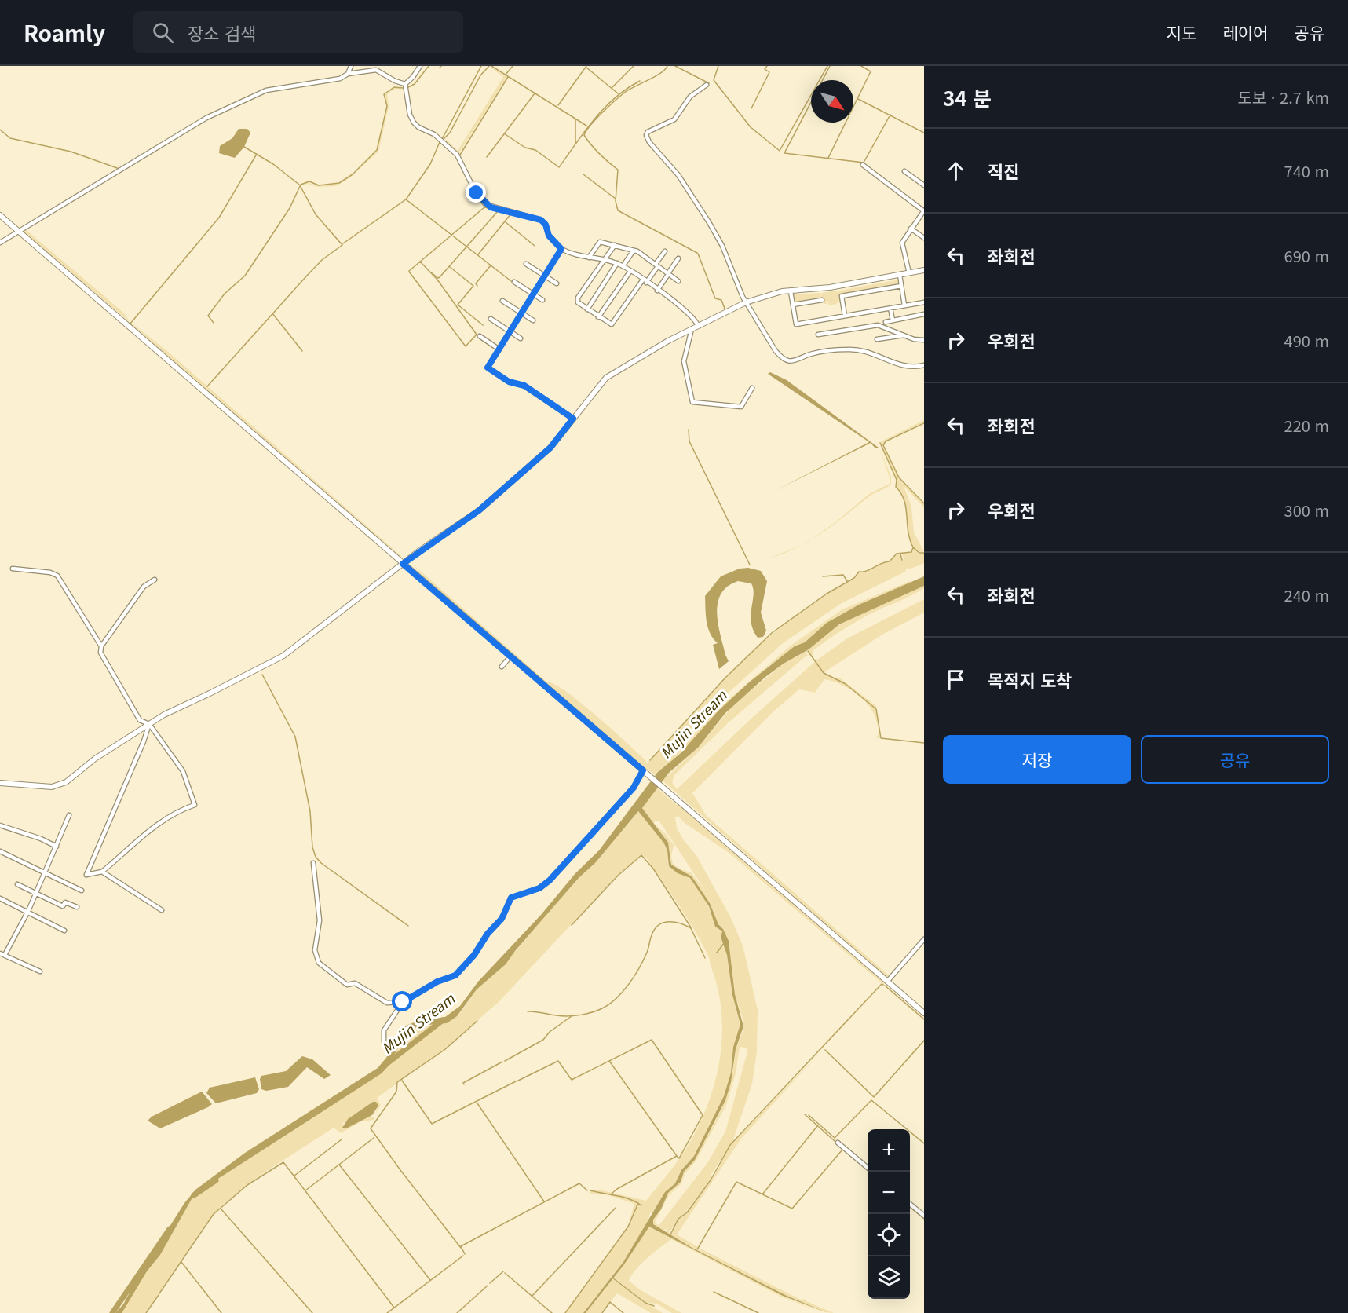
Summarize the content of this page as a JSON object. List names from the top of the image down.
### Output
{
  "water": ["Mujin Stream"],
  "north": "bottom right",
  "page": {
    "header": "Roamly",
    "search": "장소 검색",
    "nav": ["지도", "레이어", "공유"],
    "heading": ["34 분", "도보 · 2.7 km"],
    "list": [
      ["직진", "740 m"],
      ["좌회전", "690 m"],
      ["우회전", "490 m"],
      ["좌회전", "220 m"],
      ["우회전", "300 m"],
      ["좌회전", "240 m"],
      "목적지 도착"
    ],
    "buttons": ["저장", "공유"],
    "map_buttons": ["+", "−"]
  }
}
